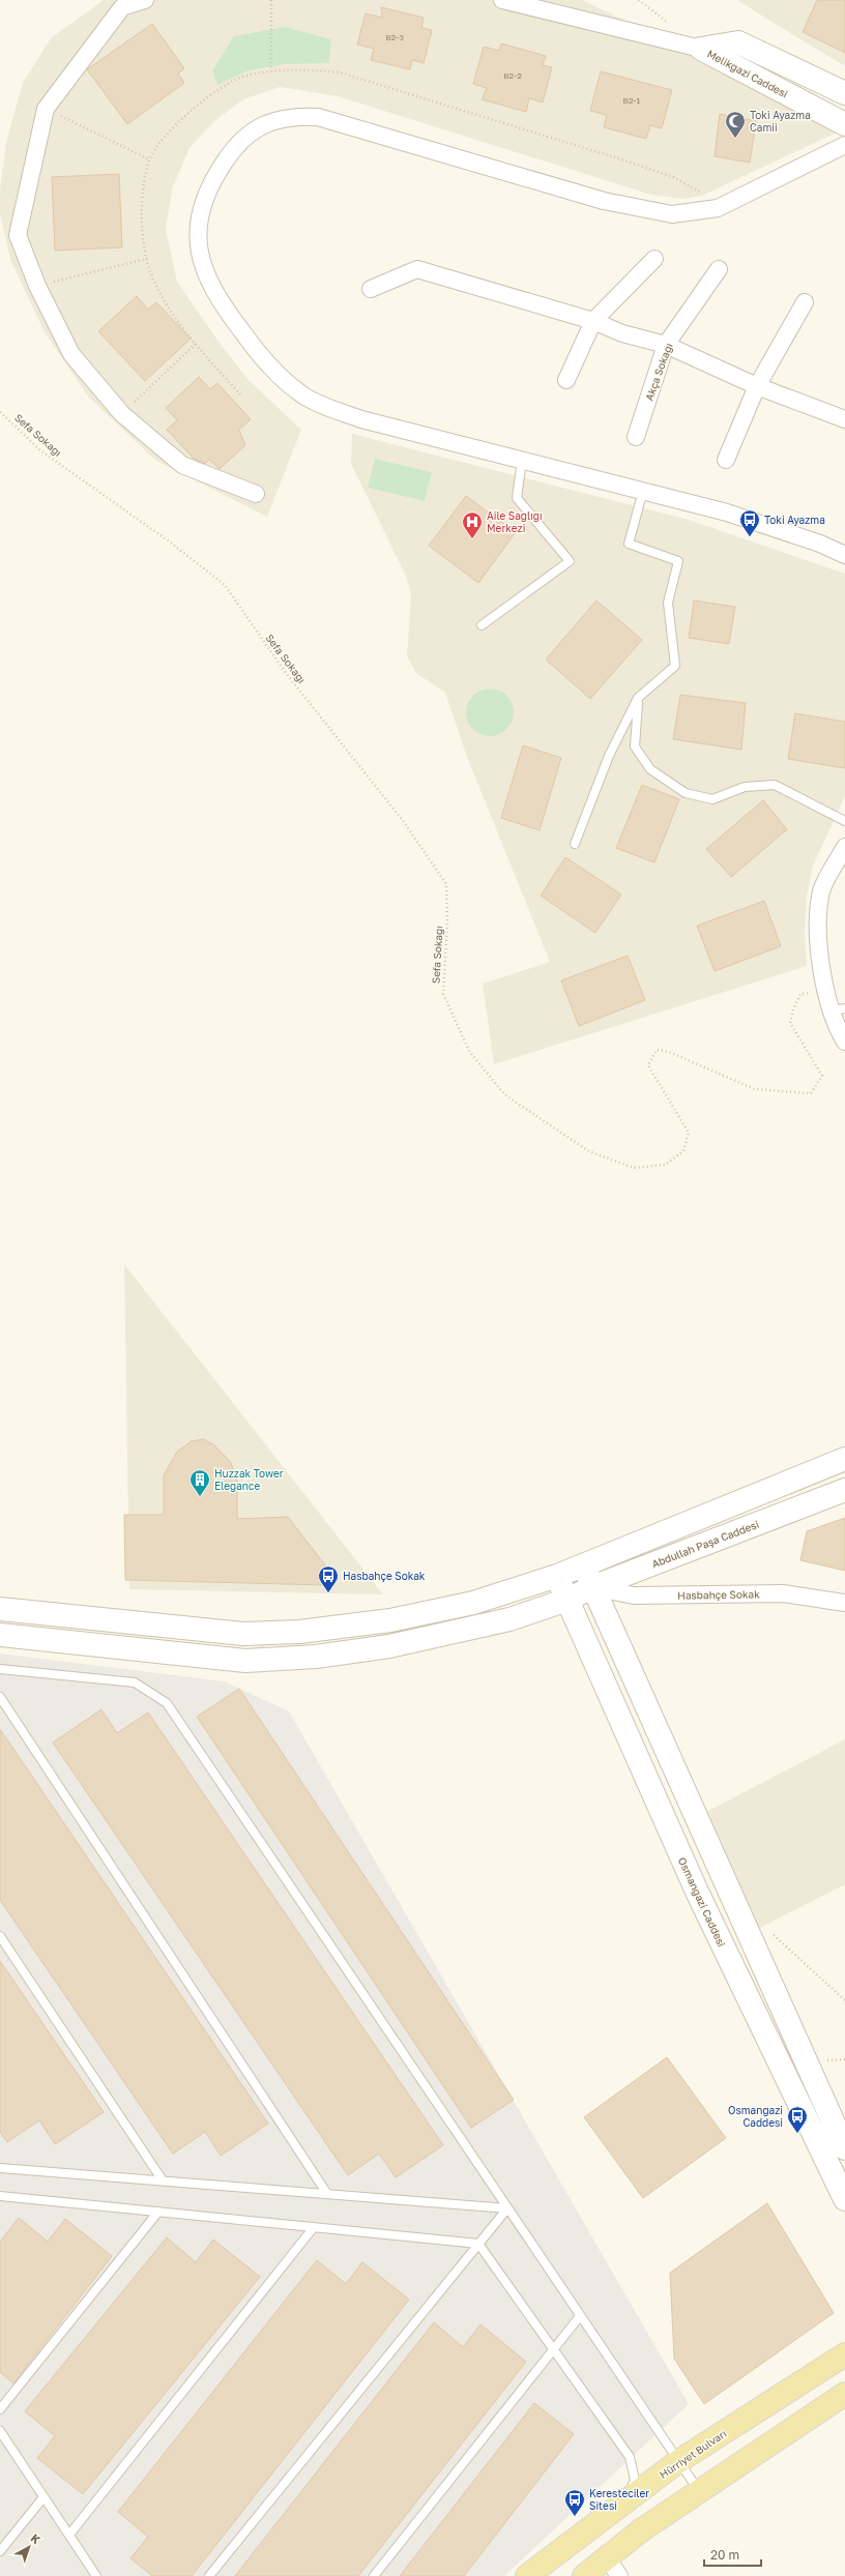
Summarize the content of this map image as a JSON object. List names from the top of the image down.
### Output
{
  "streets": {
    "main road": [
      "Melikgazi Caddesi",
      "Abdullah Paşa Caddesi",
      "Osmangazi Caddesi",
      "Hürriyet Bulvarı"
    ],
    "street": ["Akça Sokağı", "Hasbahçe Sokak"],
    "path": ["Sefa Sokağı"]
  },
  "crossings": [
    ["Abdullah Paşa Caddesi", "Hasbahçe Sokak"],
    ["Abdullah Paşa Caddesi", "Osmangazi Caddesi"]
  ],
  "places": {
    "mosque": ["Toki Ayazma Camii"],
    "bus stop": [
      "Toki Ayazma",
      "Hasbahçe Sokak",
      "Osmangazi̇ Caddesi̇",
      "Keresteciler Sitesi"
    ],
    "hospital": ["Aile Sağlığı Merkezi"],
    "building": ["Huzzak Tower Elegance"]
  },
  "house_numbers": ["B2-3", "B2-2", "B2-1"],
  "scale_bar": "20 m",
  "north": "top right"
}
